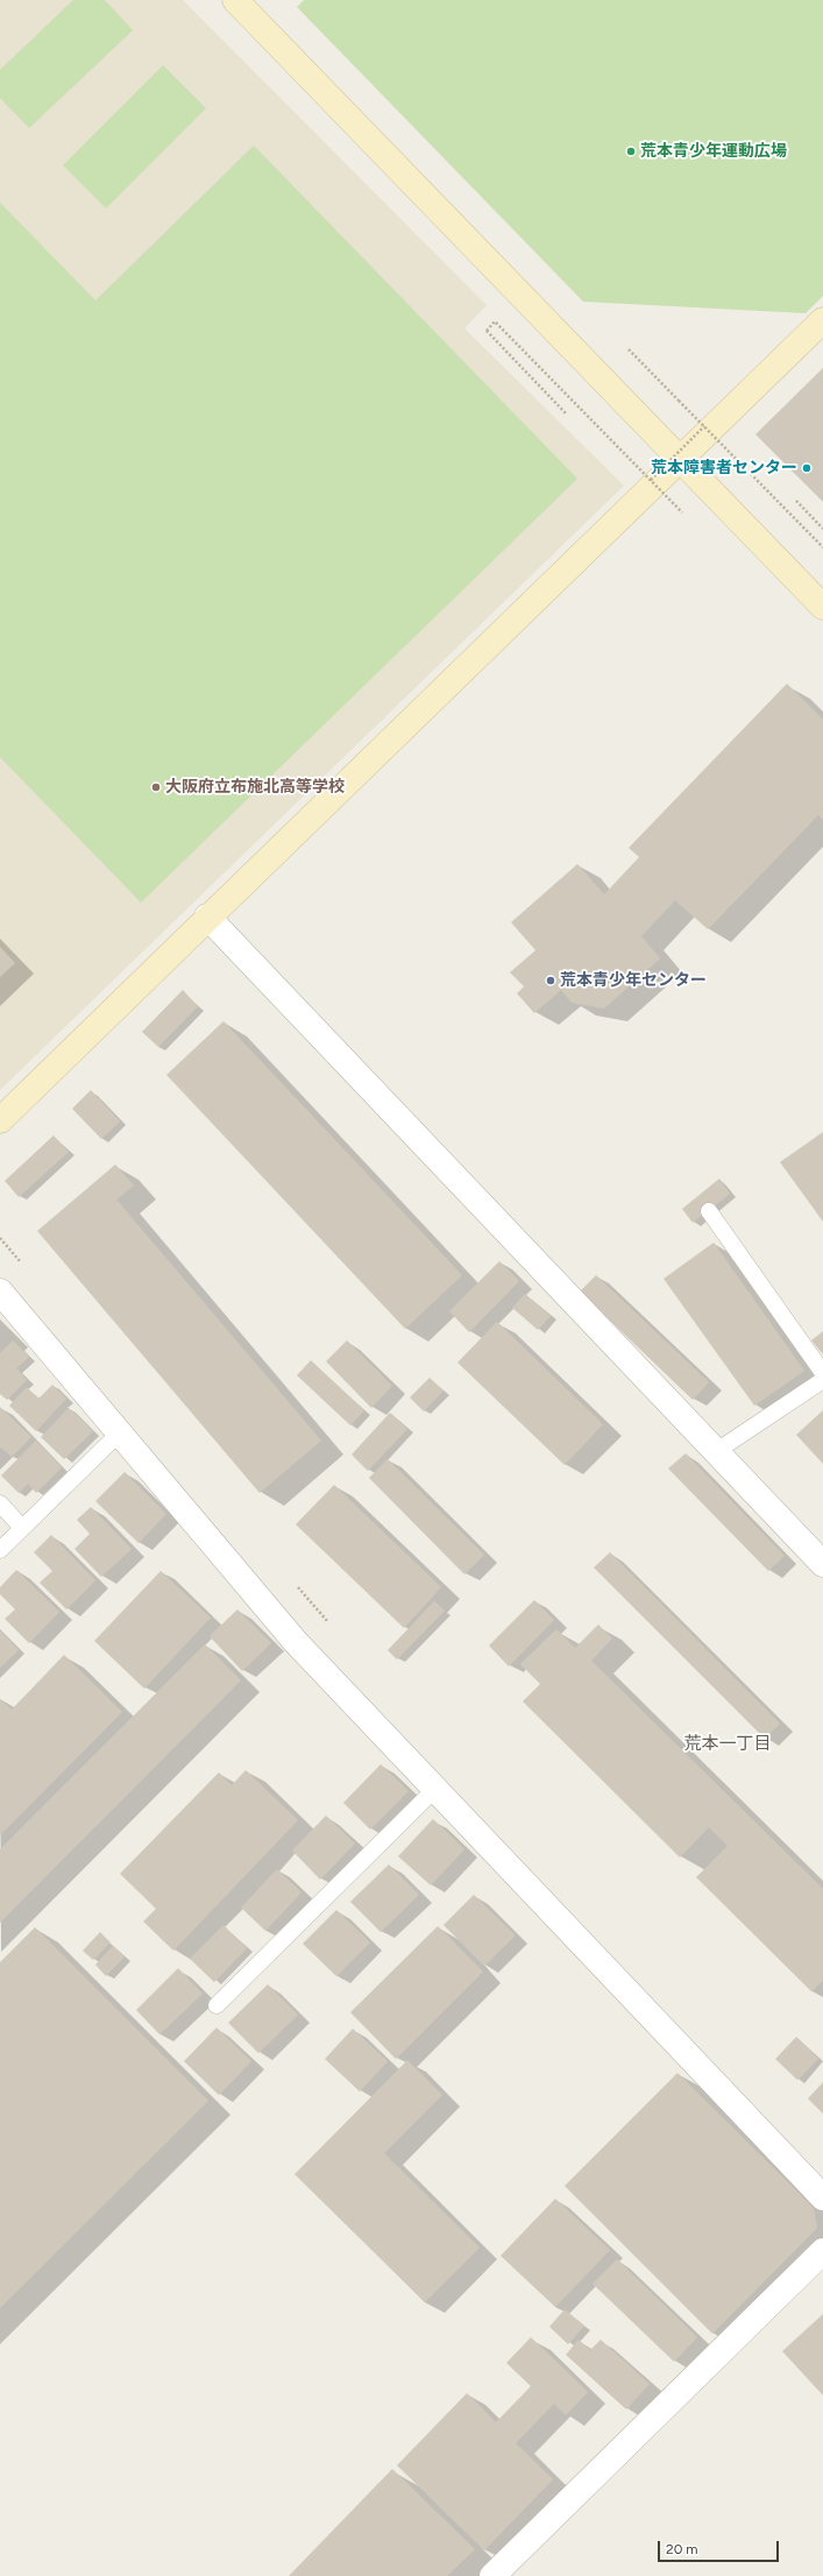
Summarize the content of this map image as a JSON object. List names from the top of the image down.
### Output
{
  "districts": ["荒本一丁目"],
  "places": [
    "荒本青少年運動広場",
    "荒本障害者センター",
    "大阪府立布施北高等学校",
    "荒本青少年センター"
  ],
  "scale_bar": "20 m"
}
